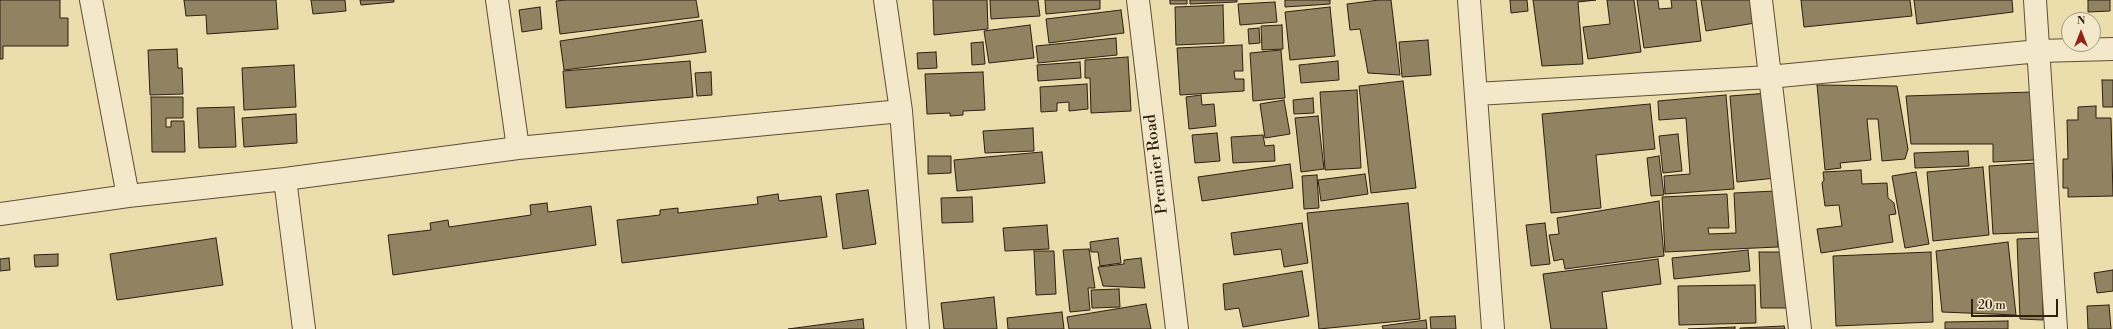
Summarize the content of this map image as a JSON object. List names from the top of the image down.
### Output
{
  "streets": {
    "street": ["Premier Road"]
  },
  "scale_bar": "20 m",
  "north": "top"
}
